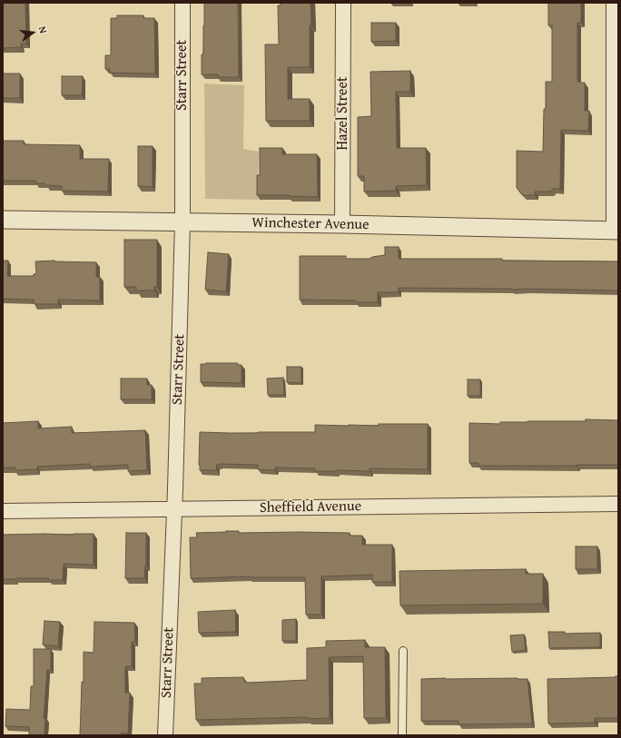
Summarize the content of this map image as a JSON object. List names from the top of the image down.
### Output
{
  "streets": {
    "street": [
      "Starr Street",
      "Hazel Street",
      "Winchester Avenue",
      "Sheffield Avenue"
    ]
  },
  "crossings": [
    ["Starr Street", "Winchester Avenue"],
    ["Starr Street", "Sheffield Avenue"],
    ["Hazel Street", "Winchester Avenue"]
  ],
  "north": "right"
}
